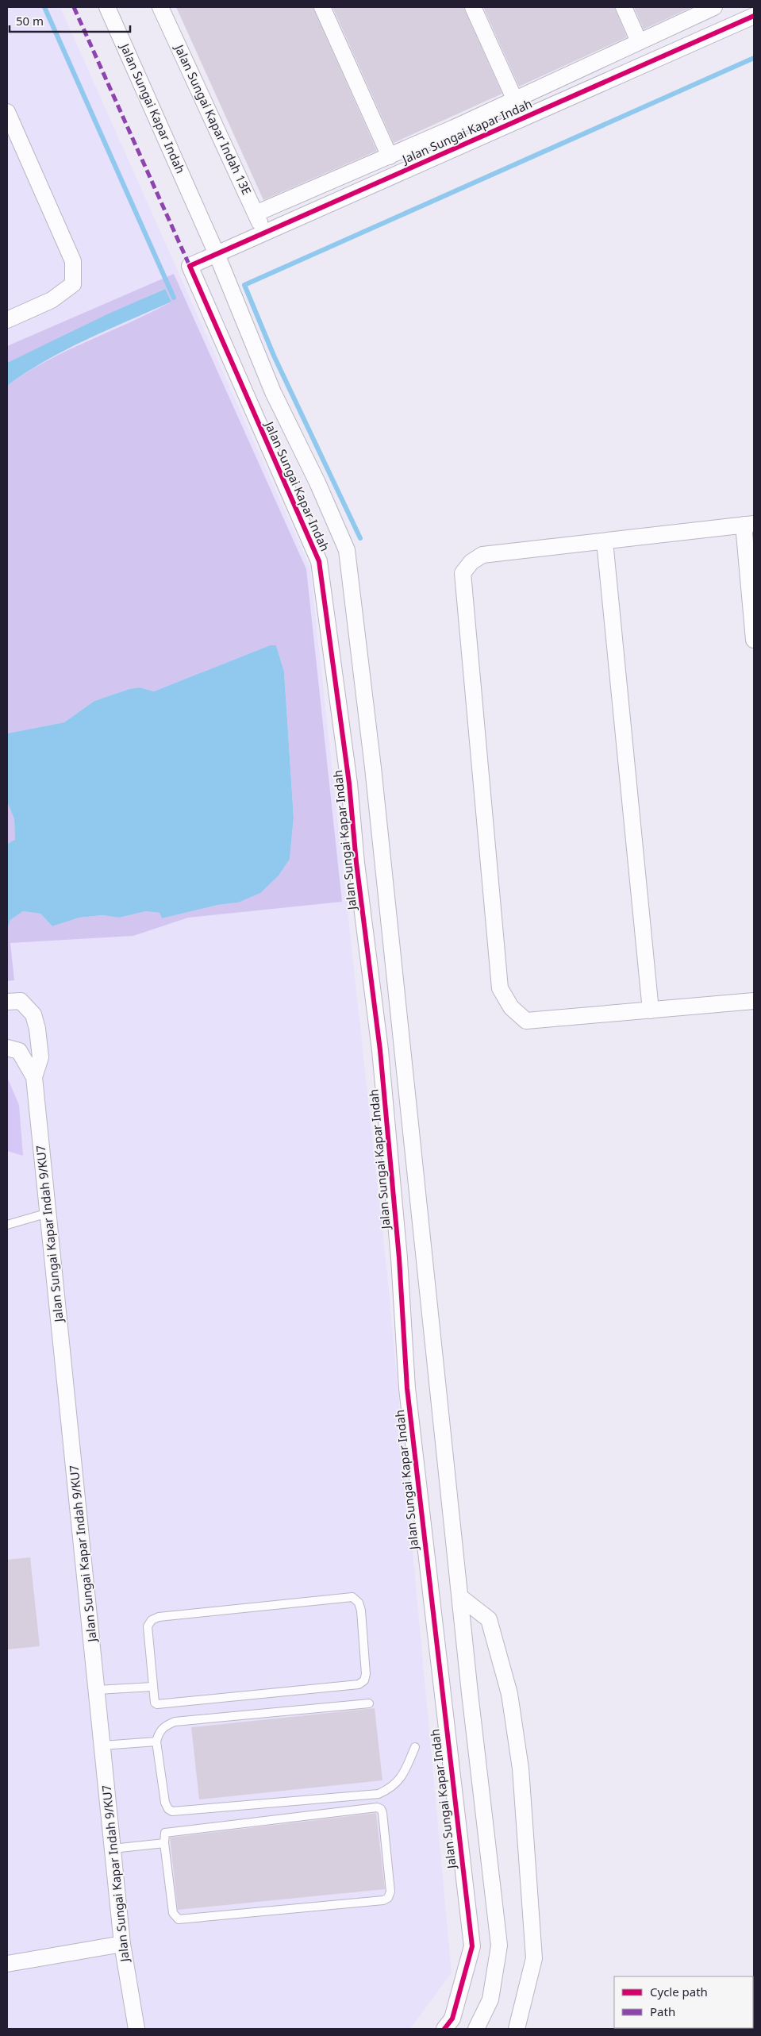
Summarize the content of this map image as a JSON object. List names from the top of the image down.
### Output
{
  "streets": {
    "street": ["Jalan Sungai Kapar Indah", "Jalan Sungai Kapar Indah 13E", "Jalan Sungai Kapar Indah 9/KU7"]
  },
  "crossings": [
    ["Jalan Sungai Kapar Indah", "Jalan Sungai Kapar Indah 13E"]
  ],
  "legend": ["Cycle path", "Path"],
  "scale_bar": "50 m"
}
